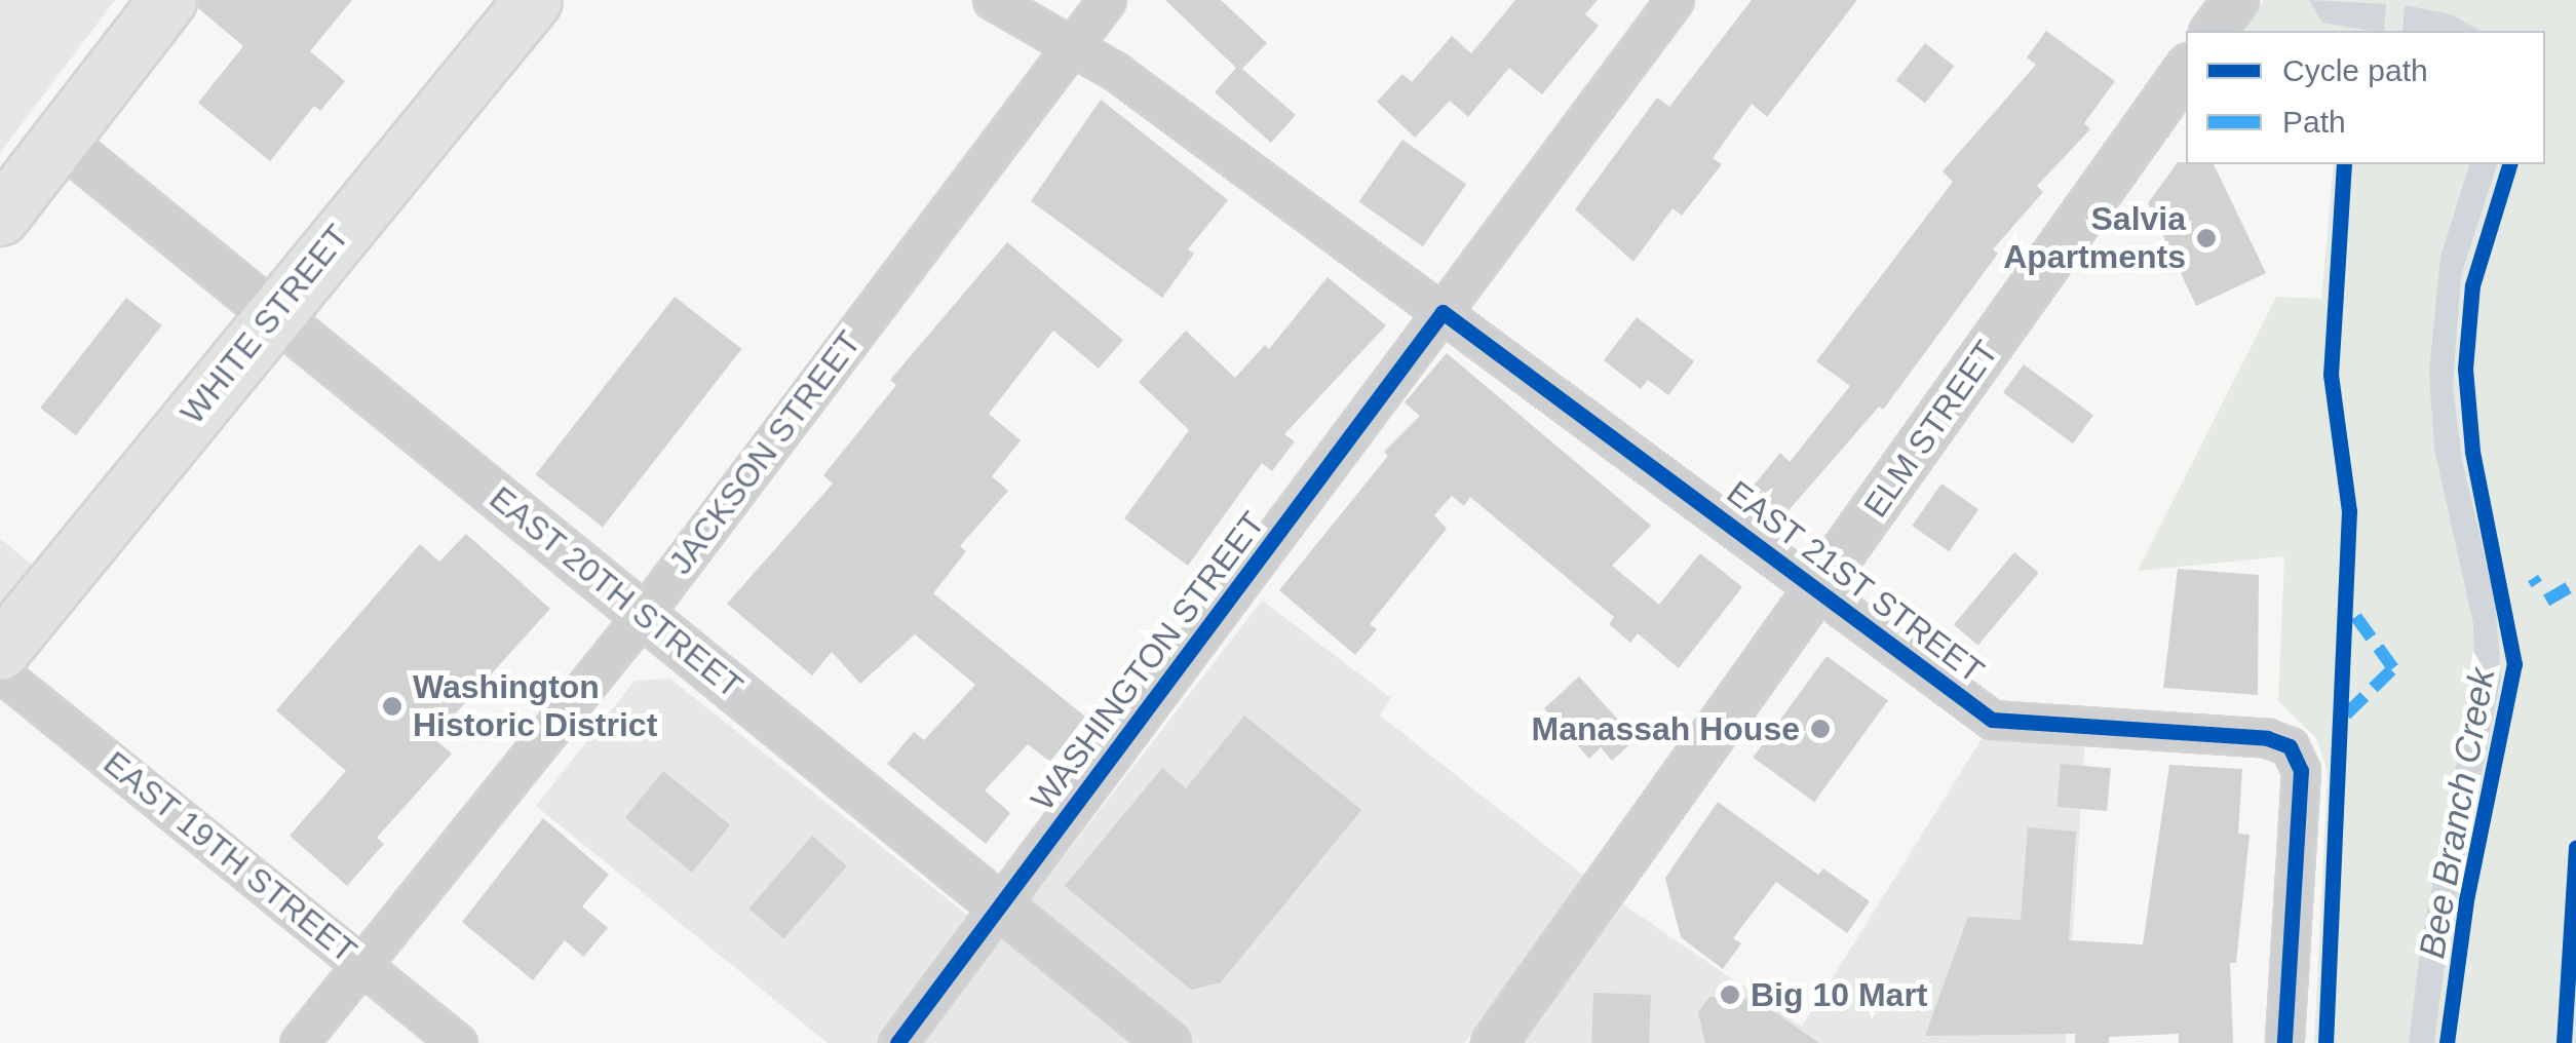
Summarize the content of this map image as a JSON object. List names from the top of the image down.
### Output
{
  "streets": {
    "main road": ["WHITE STREET"],
    "street": [
      "ELM STREET",
      "JACKSON STREET",
      "EAST 21ST STREET",
      "EAST 20TH STREET",
      "WASHINGTON STREET",
      "EAST 19TH STREET"
    ]
  },
  "crossings": [
    ["WHITE STREET", "EAST 20TH STREET"],
    ["ELM STREET", "EAST 21ST STREET"],
    ["JACKSON STREET", "EAST 21ST STREET"],
    ["JACKSON STREET", "EAST 20TH STREET"],
    ["JACKSON STREET", "EAST 19TH STREET"],
    ["EAST 21ST STREET", "WASHINGTON STREET"],
    ["EAST 20TH STREET", "WASHINGTON STREET"]
  ],
  "water": ["Bee Branch Creek"],
  "places": [
    "Salvia Apartments",
    "Washington Historic District",
    "Manassah House",
    "Big 10 Mart"
  ],
  "legend": ["Cycle path", "Path"]
}
